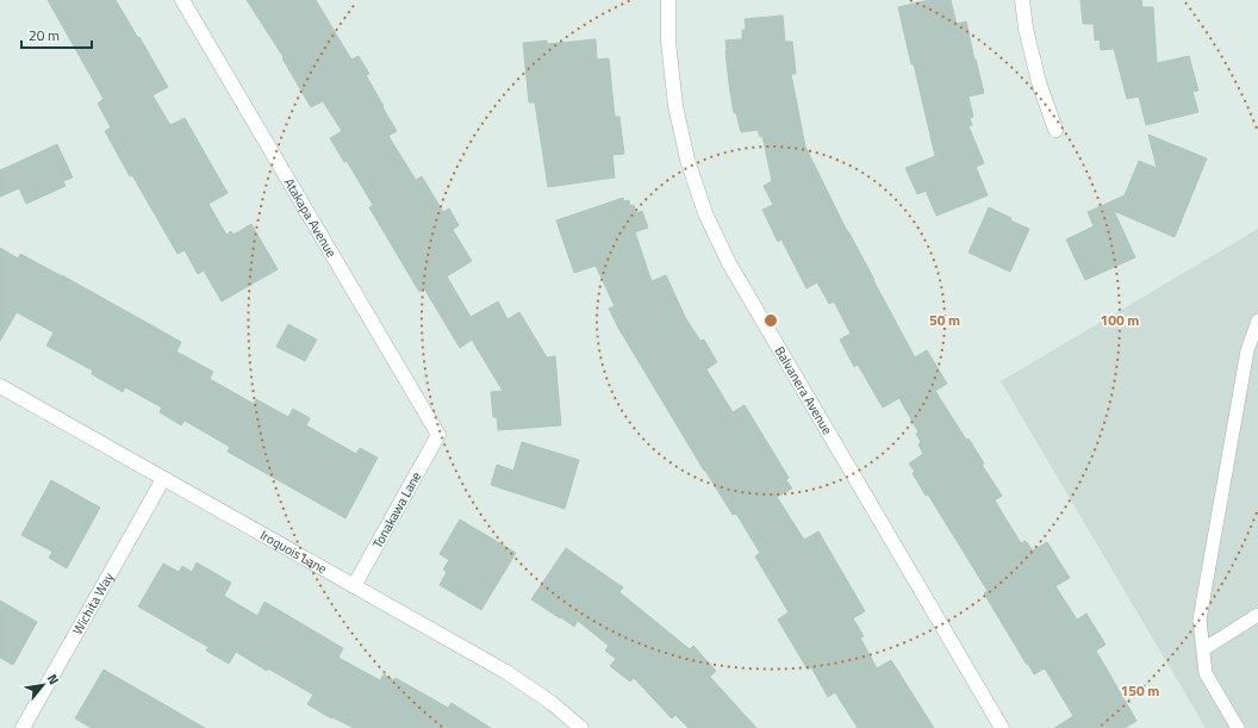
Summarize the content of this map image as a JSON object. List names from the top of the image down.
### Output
{
  "streets": {
    "street": [
      "Atakapa Avenue",
      "Balvanera Avenue",
      "Tonakawa Lane",
      "Iroquois Lane",
      "Wichita Way"
    ]
  },
  "crossings": [
    ["Atakapa Avenue", "Tonakawa Lane"],
    ["Tonakawa Lane", "Iroquois Lane"],
    ["Iroquois Lane", "Wichita Way"]
  ],
  "scale_bar": "20 m",
  "north": "top right",
  "rings": ["50 m", "100 m", "150 m"]
}
